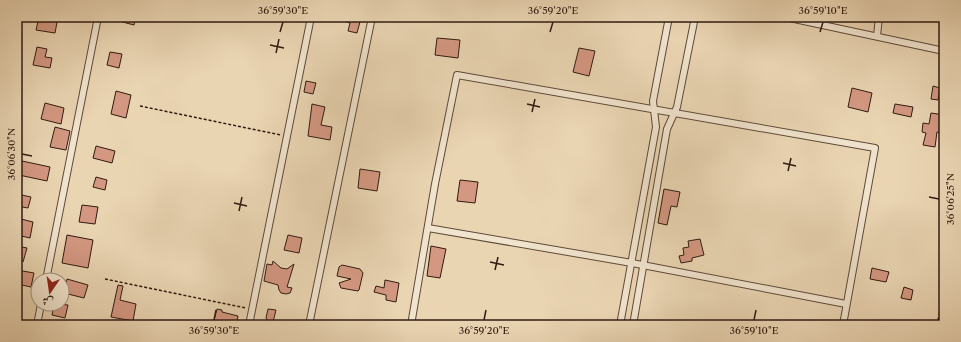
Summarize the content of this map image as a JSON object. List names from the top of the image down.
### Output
{
  "north": "bottom",
  "coordinates": [
    "36°59'30\"E",
    "36°59'20\"E",
    "36°59'10\"E",
    "36°06'30\"N",
    "36°06'25\"N"
  ]
}
